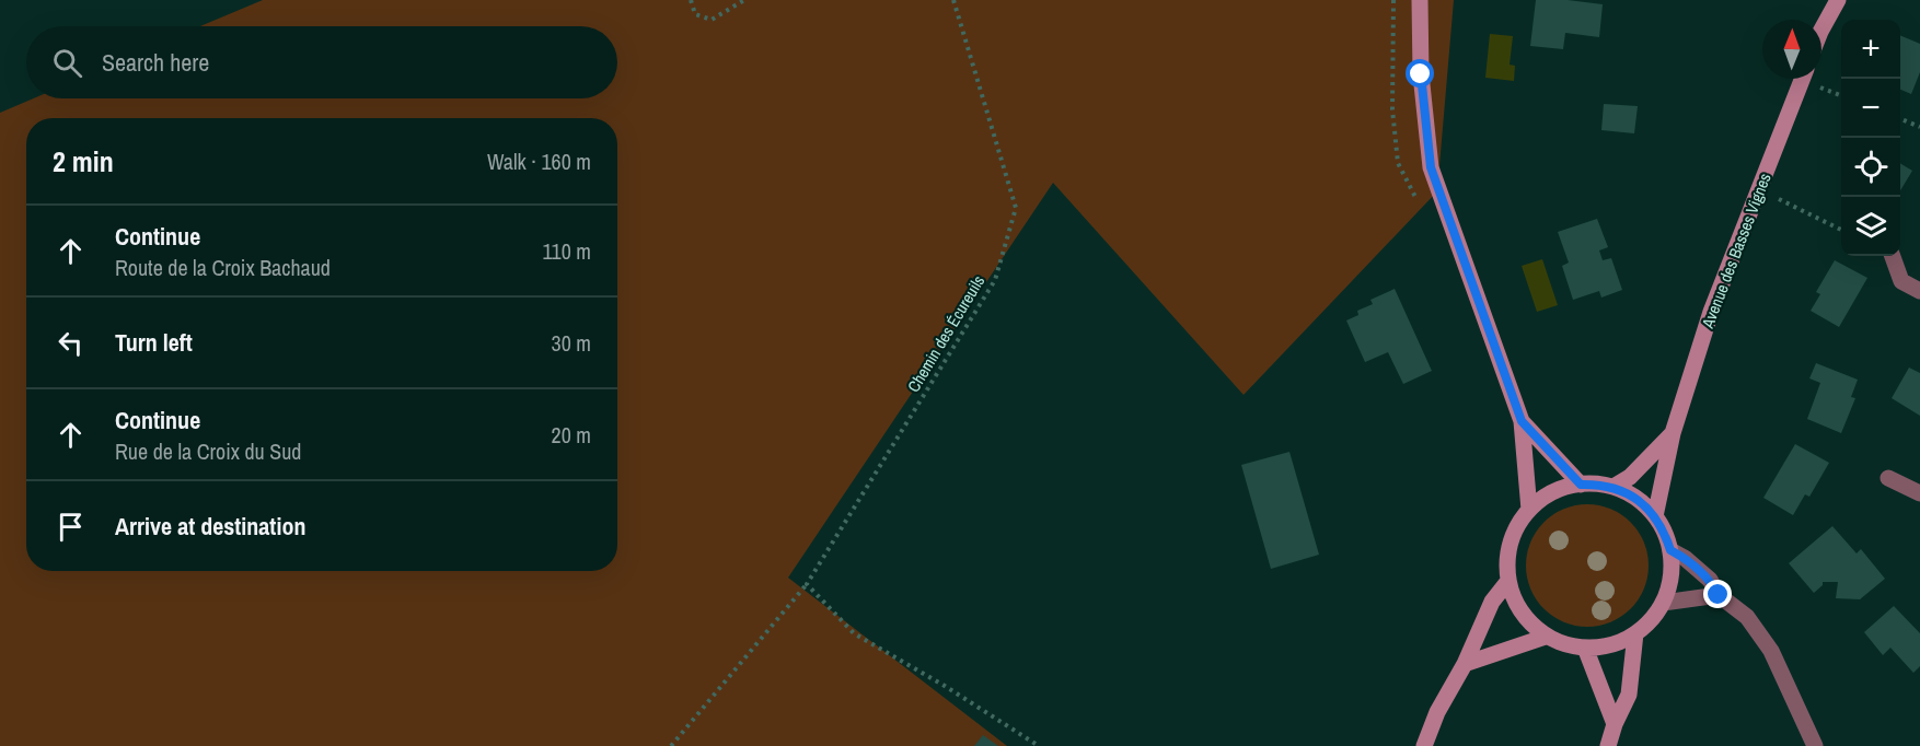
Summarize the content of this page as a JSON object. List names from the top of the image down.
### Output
{
  "streets": {
    "main road": ["Avenue des Basses Vignes"],
    "path": ["Chemin des Écureuils"]
  },
  "north": "top",
  "page": {
    "map_buttons": ["+", "−"],
    "search": "Search here",
    "heading": ["2 min", "Walk · 160 m"],
    "list": [
      ["Continue", "Route de la Croix Bachaud", "110 m"],
      ["Turn left", "30 m"],
      ["Continue", "Rue de la Croix du Sud", "20 m"],
      "Arrive at destination"
    ]
  }
}
